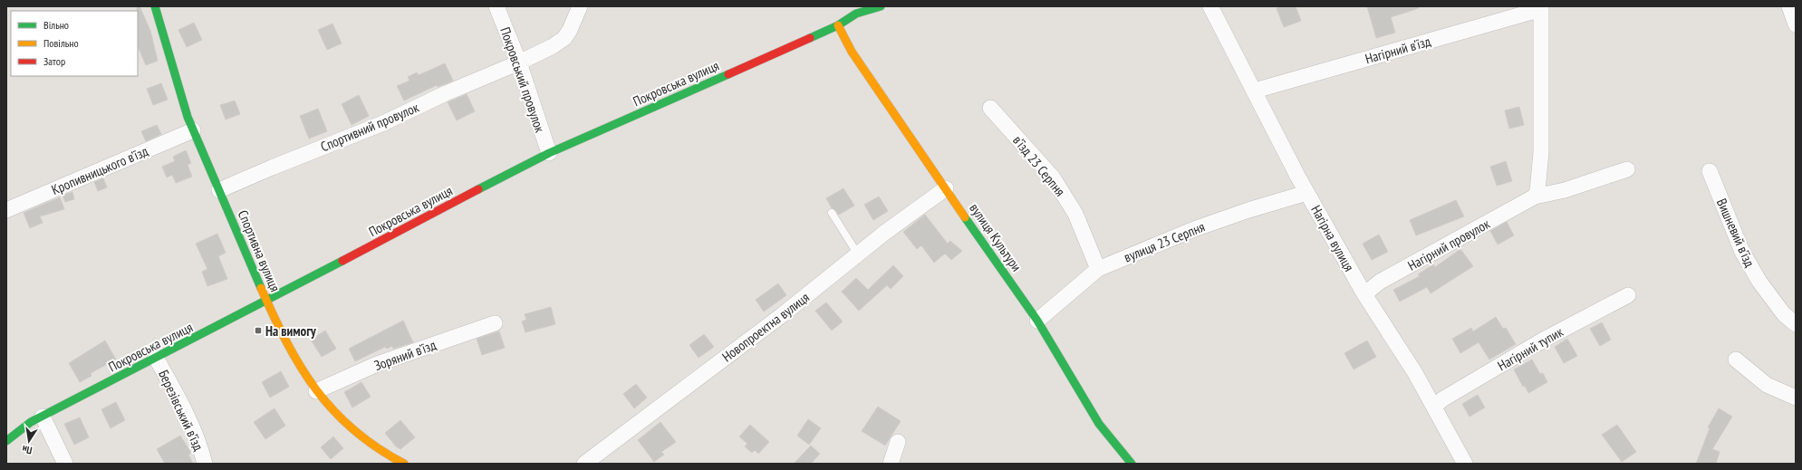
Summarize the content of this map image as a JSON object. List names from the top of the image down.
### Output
{
  "streets": {
    "street": [
      "Нагірний в’їзд",
      "Покровський провулок",
      "Покровська вулиця",
      "Спортивний провулок",
      "в’їзд 23 Серпня",
      "Кропивницького в’їзд",
      "Вишневий в’їзд",
      "вулиця Культури",
      "Нагірна вулиця",
      "вулиця 23 Серпня",
      "Нагірний провулок",
      "Спортивна вулиця",
      "Новопроектна вулиця",
      "Нагірний тупик",
      "Зоряний в’їзд",
      "Березівський в’їзд"
    ]
  },
  "crossings": [
    ["Нагірний в’їзд", "Нагірна вулиця"],
    ["Покровський провулок", "Покровська вулиця"],
    ["Покровський провулок", "Спортивний провулок"],
    ["Покровська вулиця", "вулиця Культури"],
    ["Покровська вулиця", "Спортивна вулиця"],
    ["Покровська вулиця", "Березівський в’їзд"],
    ["Спортивний провулок", "Спортивна вулиця"],
    ["в’їзд 23 Серпня", "вулиця 23 Серпня"],
    ["Кропивницького в’їзд", "Спортивна вулиця"],
    ["вулиця Культури", "вулиця 23 Серпня"],
    ["вулиця Культури", "Новопроектна вулиця"],
    ["Нагірна вулиця", "вулиця 23 Серпня"],
    ["Нагірна вулиця", "Нагірний провулок"],
    ["Нагірна вулиця", "Нагірний тупик"],
    ["Спортивна вулиця", "Зоряний в’їзд"]
  ],
  "places": {
    "transit": ["На вимогу"]
  },
  "legend": ["Вільно", "Повільно", "Затор"],
  "north": "bottom"
}
